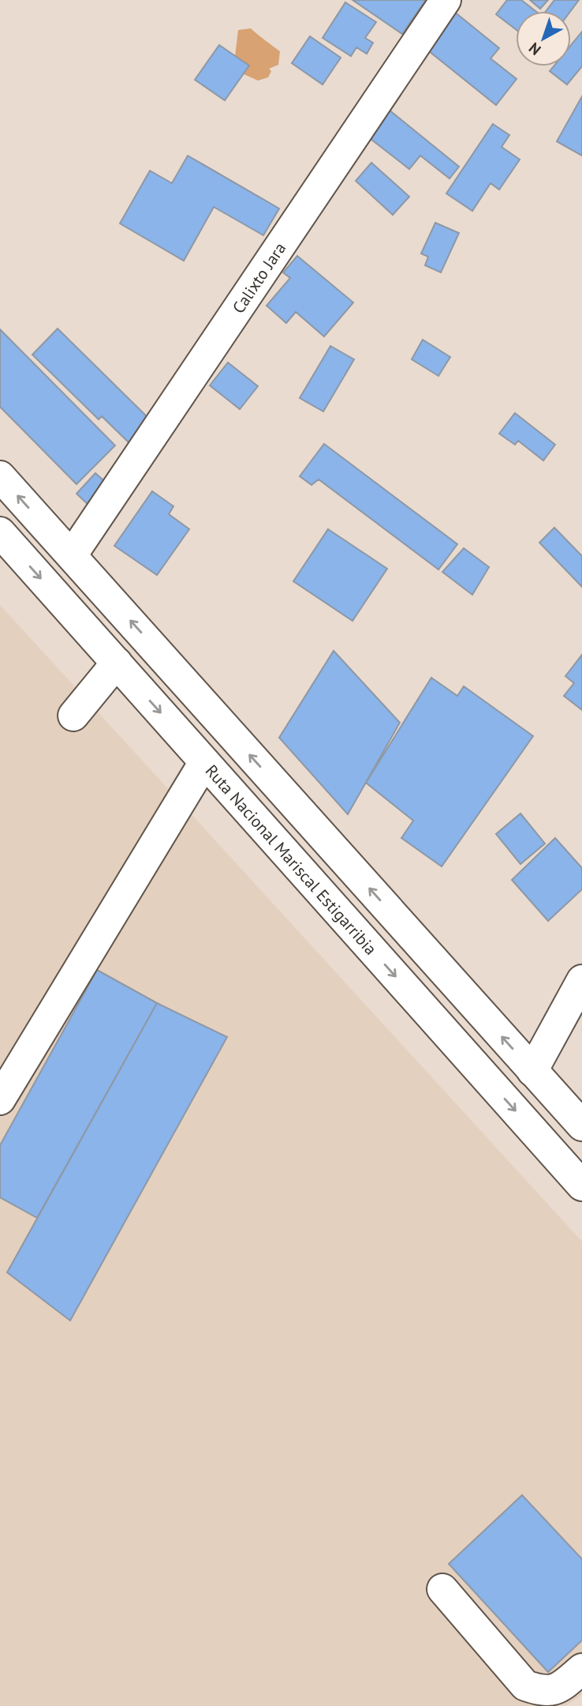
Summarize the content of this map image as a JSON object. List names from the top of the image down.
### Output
{
  "streets": {
    "main road": ["Calixto Jara", "Ruta Nacional Mariscal Estigarribia"]
  },
  "north": "bottom left"
}
